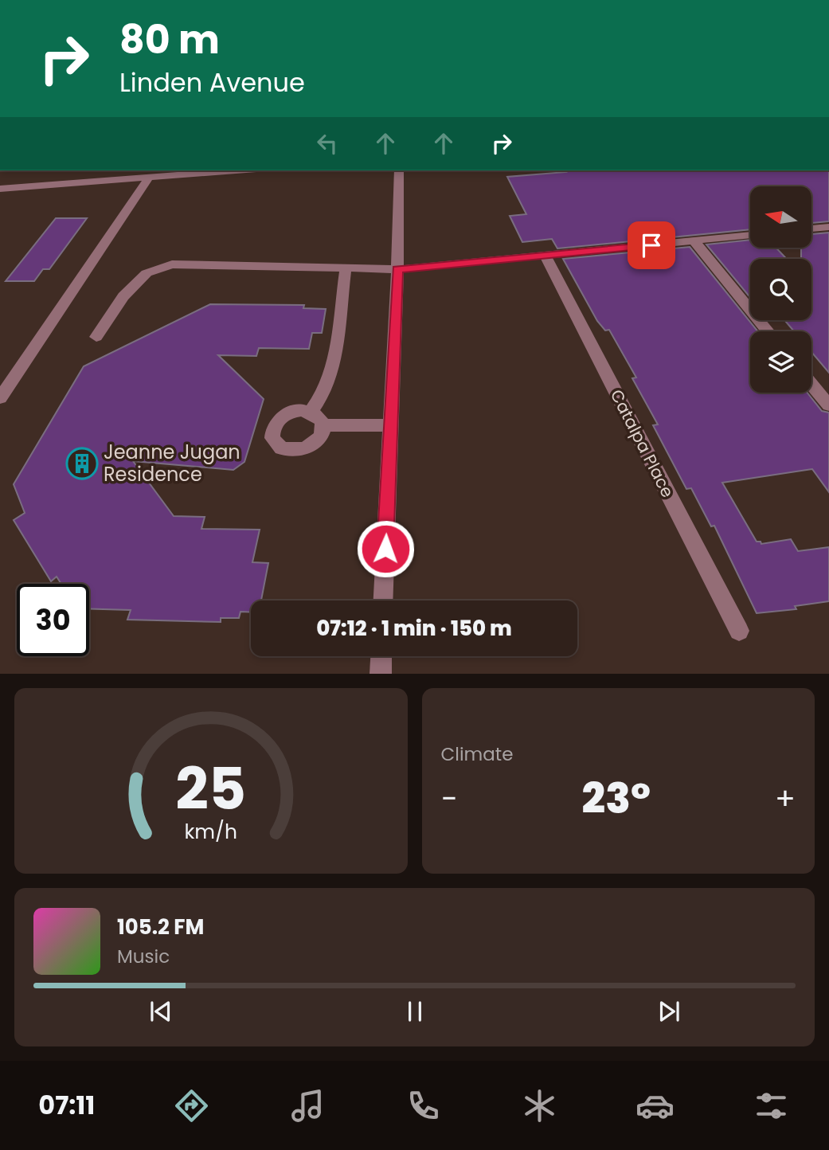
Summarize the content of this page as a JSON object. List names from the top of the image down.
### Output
{
  "streets": {
    "street": ["Catalpa Place"]
  },
  "places": {
    "building": ["Jeanne Jugan Residence"]
  },
  "north": "left",
  "page": {
    "turn": ["80 m", "Linden Avenue"],
    "limit": "30",
    "trip": "07:12 · 1 min · 150 m",
    "tile": "Climate",
    "heat": ["−", "23°", "+"],
    "song": ["105.2 FM", "Music"],
    "tabs": "07:11",
    "gauge": ["25", "km/h"]
  }
}
